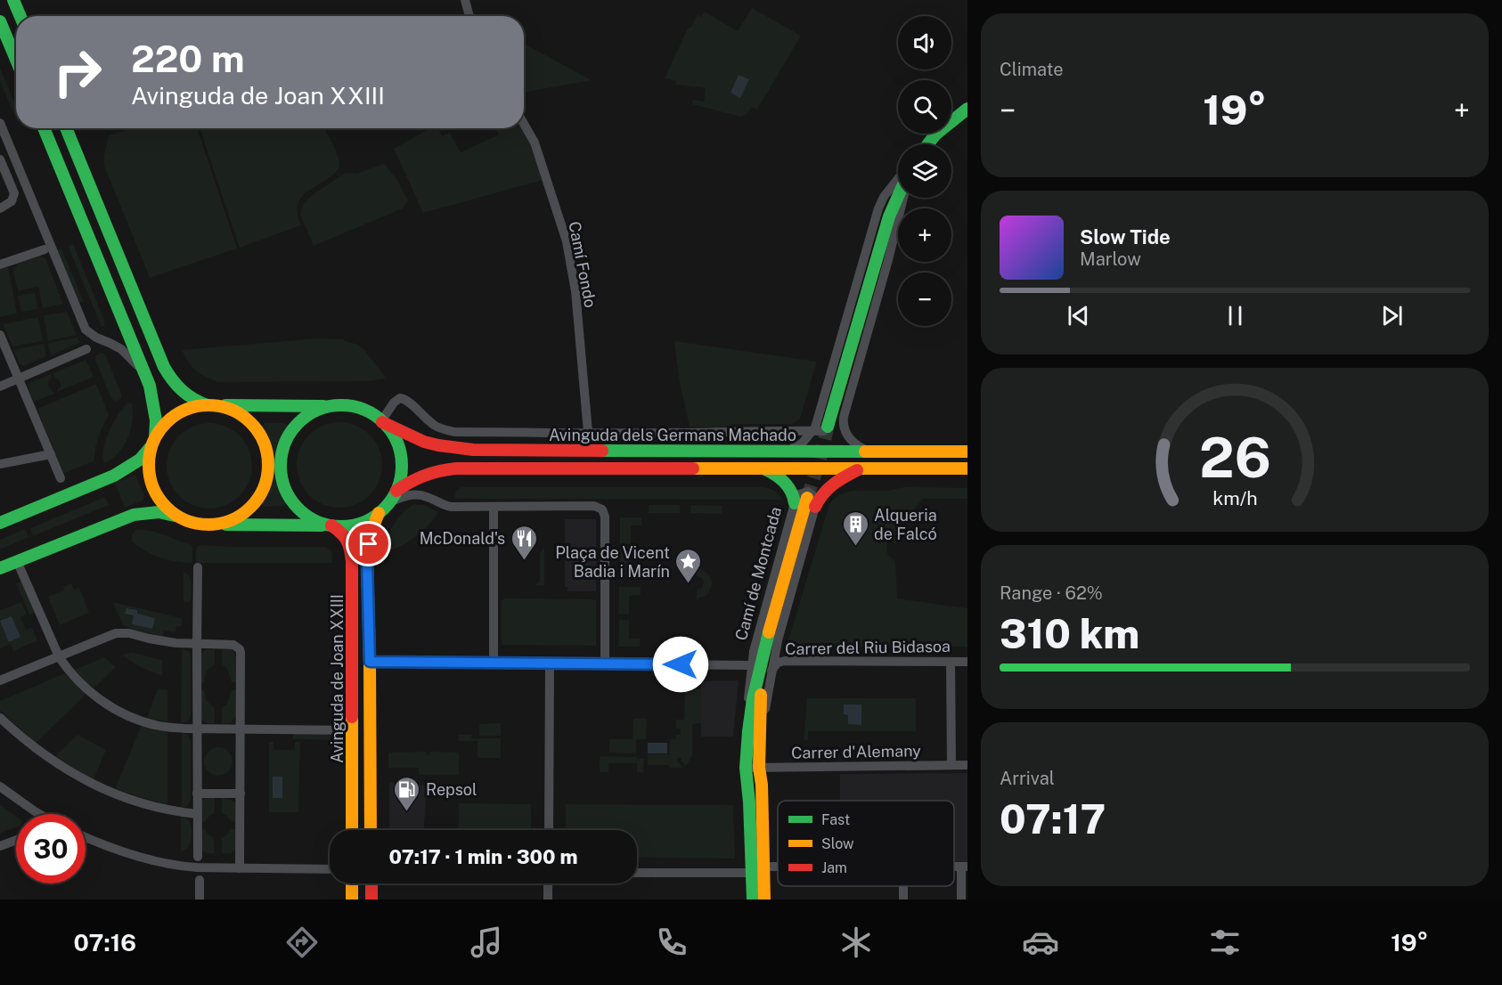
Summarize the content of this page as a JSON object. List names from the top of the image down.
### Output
{
  "streets": {
    "main road": ["Avinguda dels Germans Machado", "Camí de Montcada", "Avinguda de Joan XXIII"],
    "street": ["Camí Fondo", "Carrer del Riu Bidasoa", "Carrer d'Alemany"]
  },
  "crossings": [
    ["Avinguda dels Germans Machado", "Avinguda de Joan XXIII"],
    ["Camí de Montcada", "Carrer del Riu Bidasoa"],
    ["Camí de Montcada", "Carrer d'Alemany"],
    ["Carrer del Riu Bidasoa", "Avinguda de Joan XXIII"]
  ],
  "places": {
    "building": ["Alqueria de Falcó"],
    "restaurant": ["McDonald's"],
    "place": ["Plaça de Vicent Badia i Marín"],
    "fuel station": ["Repsol"]
  },
  "legend": ["Fast", "Slow", "Jam"],
  "page": {
    "tile": [
      "Climate",
      ["Range · 62%", "310 km"],
      ["Arrival", "07:17"]
    ],
    "map_buttons": ["+", "−"],
    "turn": ["220 m", "Avinguda de Joan XXIII"],
    "heat": ["−", "19°", "+"],
    "song": ["Slow Tide", "Marlow"],
    "limit": "30",
    "trip": "07:17 · 1 min · 300 m",
    "tabs": ["07:16", "19°"],
    "gauge": ["26", "km/h"]
  }
}
